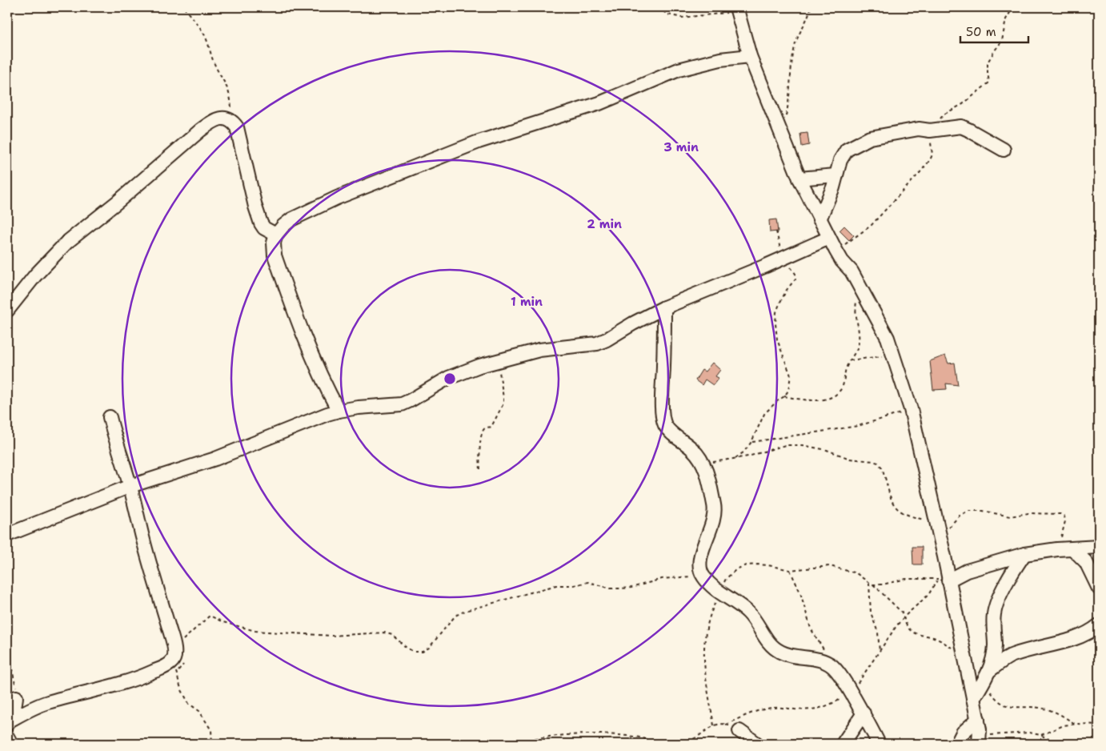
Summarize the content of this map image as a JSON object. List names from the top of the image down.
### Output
{
  "scale_bar": "50 m",
  "rings": ["3 min", "2 min", "1 min"]
}
